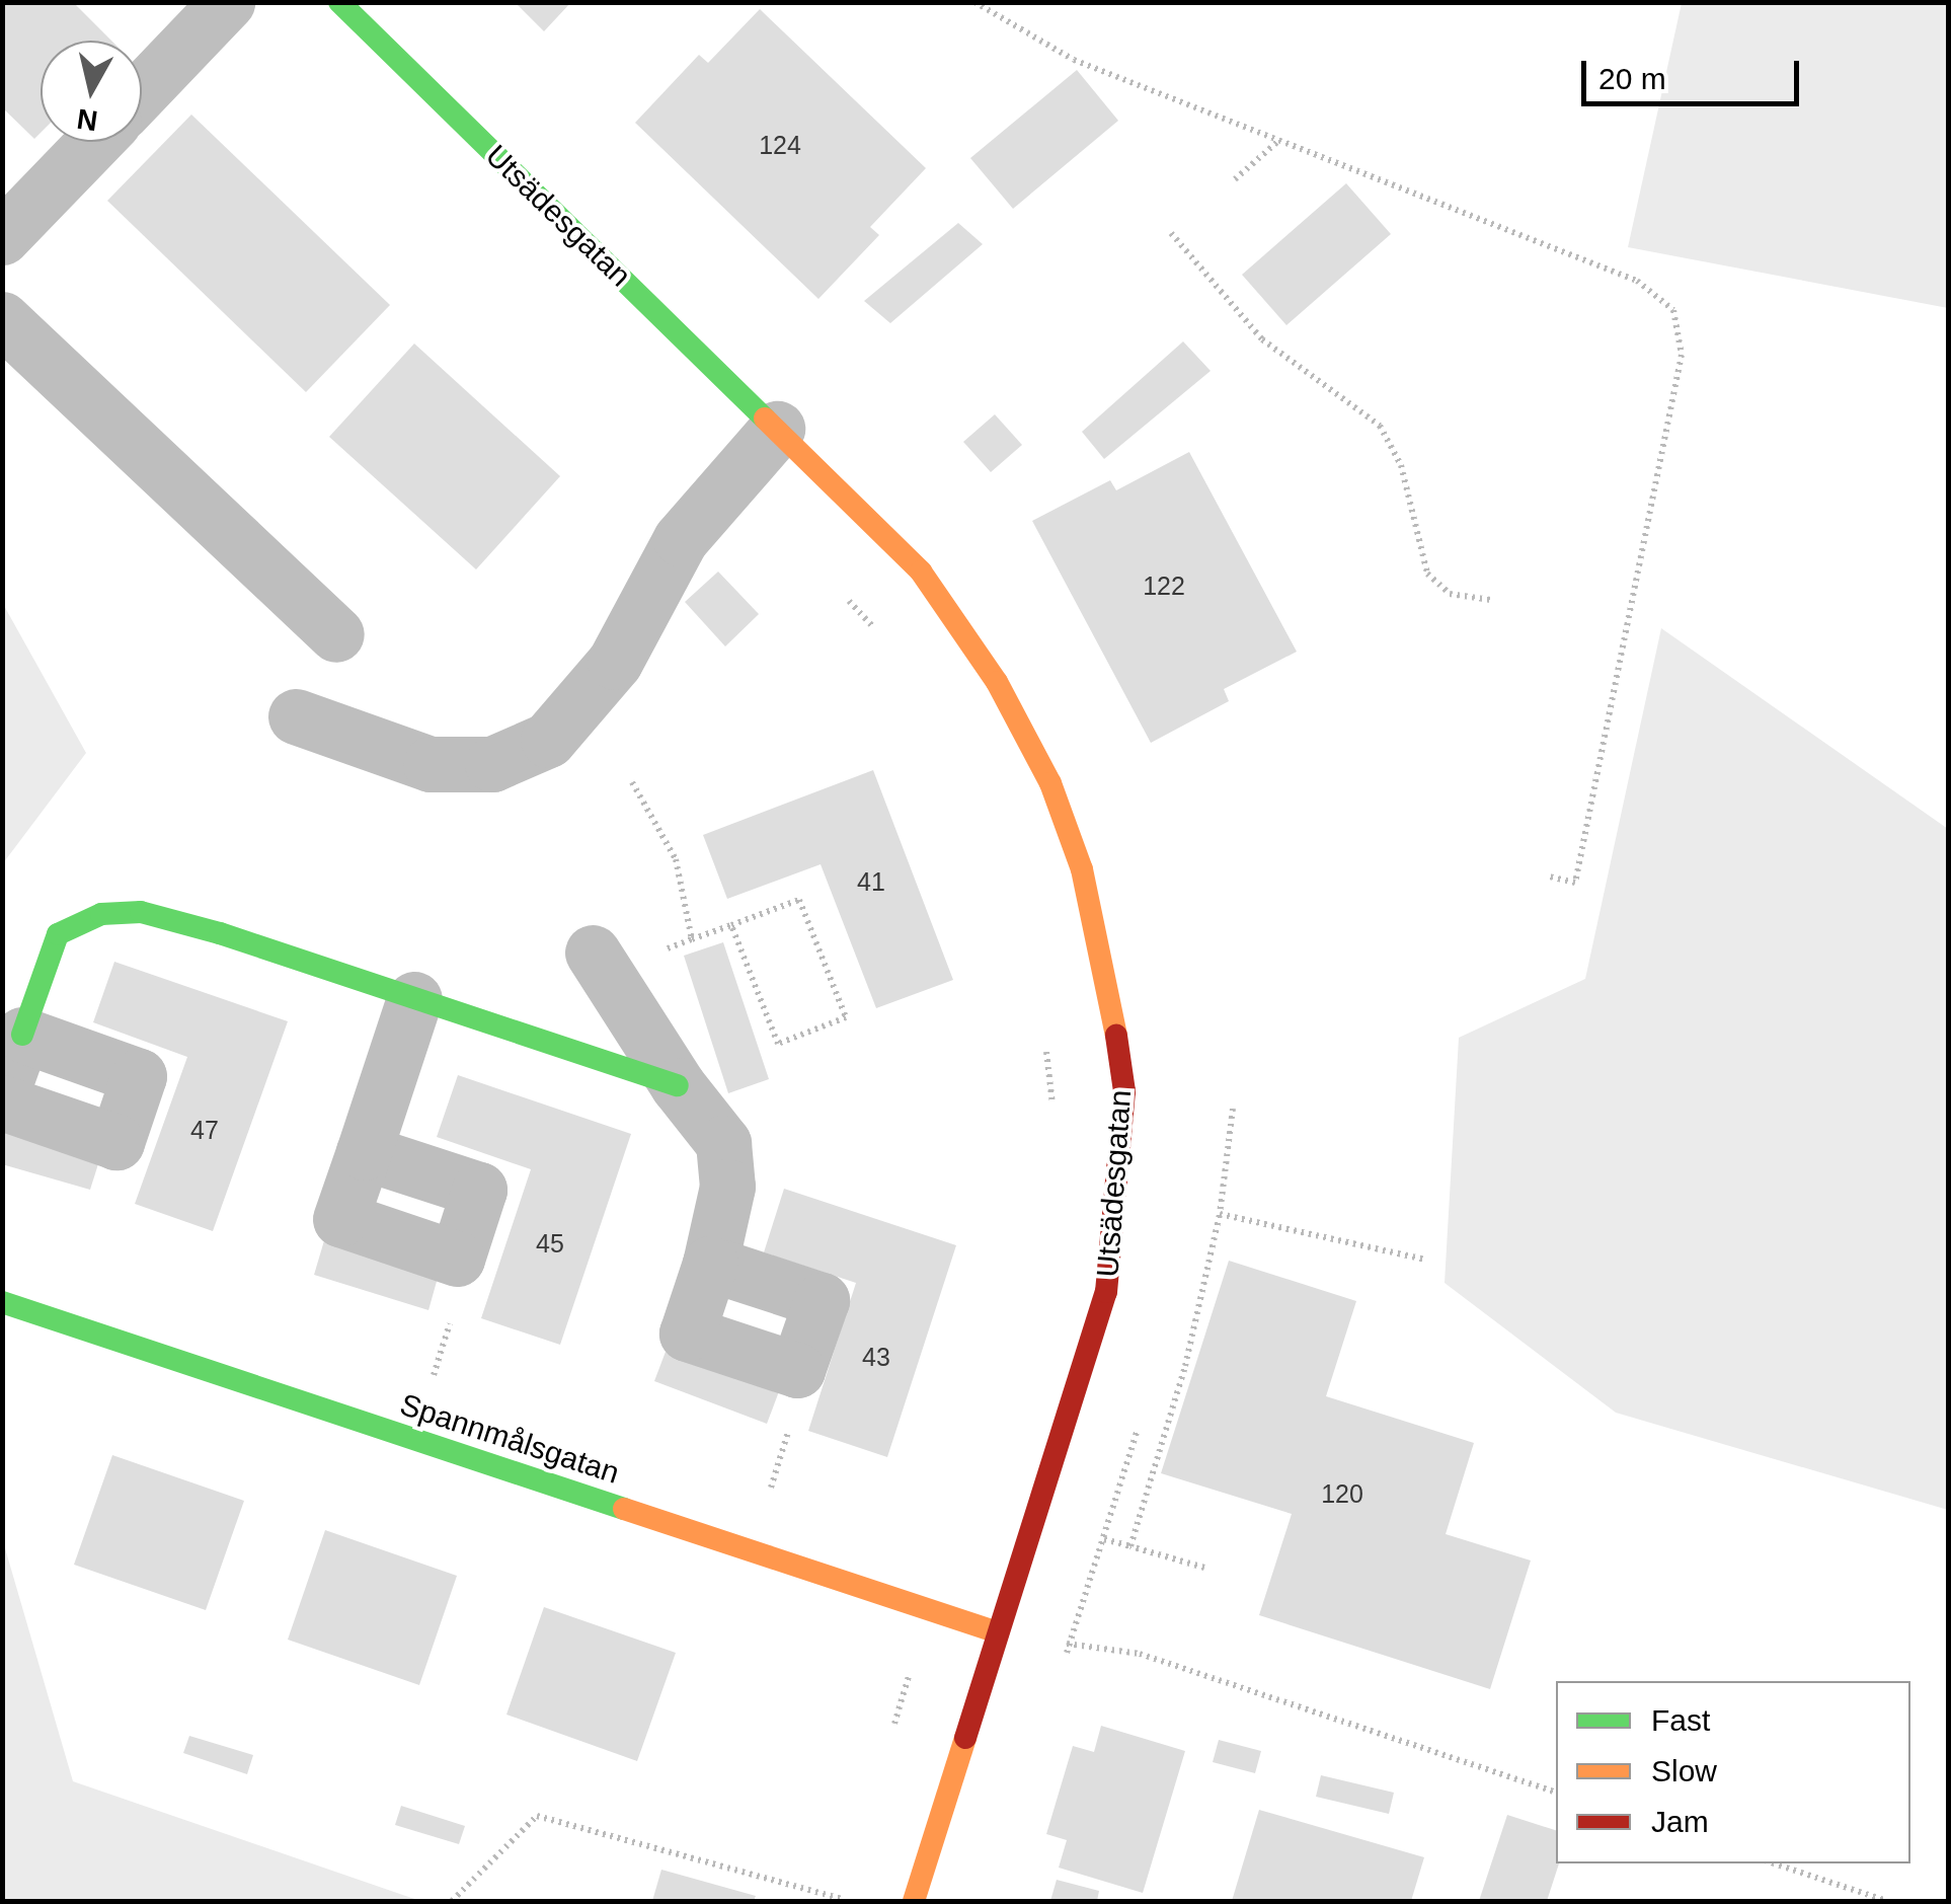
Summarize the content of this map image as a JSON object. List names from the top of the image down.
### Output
{
  "streets": {
    "street": ["Utsädesgatan", "Spannmålsgatan"]
  },
  "crossings": [
    ["Utsädesgatan", "Spannmålsgatan"]
  ],
  "house_numbers": [
    "124",
    "122",
    "41",
    "47",
    "45",
    "43",
    "120"
  ],
  "legend": ["Fast", "Slow", "Jam"],
  "scale_bar": "20 m",
  "north": "bottom"
}
